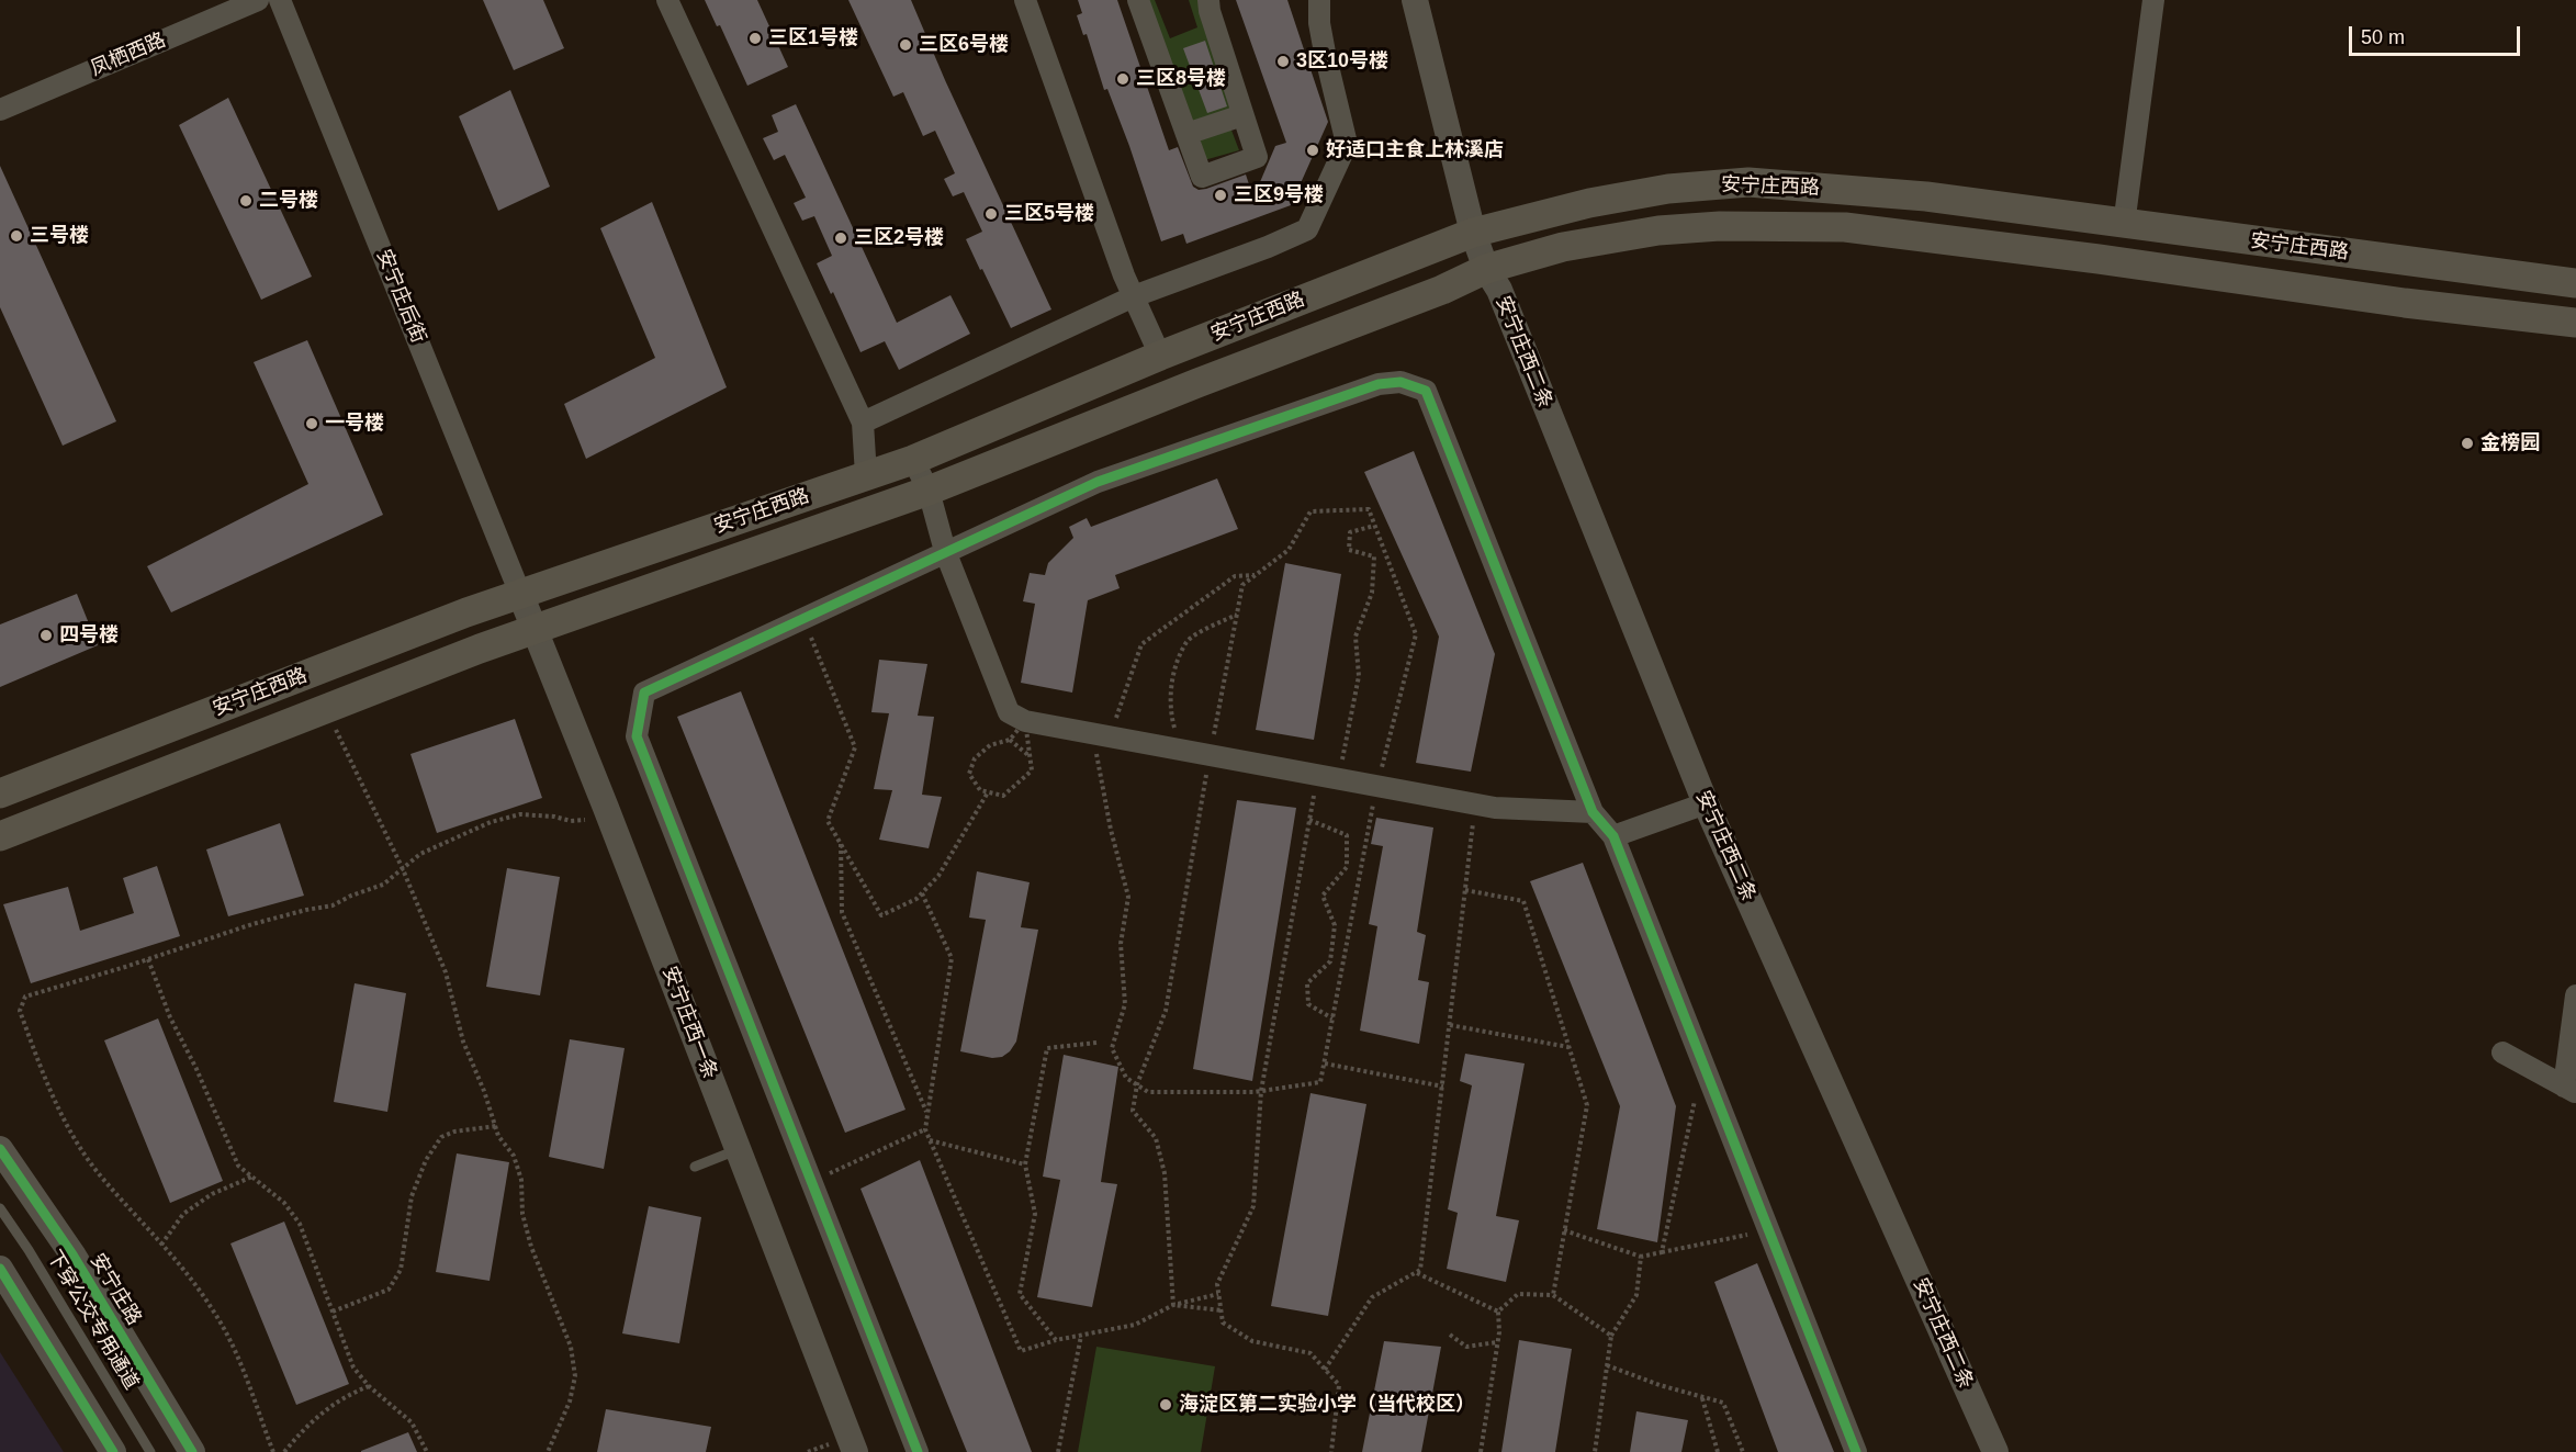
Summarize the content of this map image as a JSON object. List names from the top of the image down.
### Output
{
  "streets": {
    "main road": ["安宁庄西路"],
    "street": [
      "凤栖西路",
      "安宁庄后街",
      "安宁庄西二条",
      "安宁庄西一条",
      "安宁庄路"
    ],
    "lane": ["下穿公交专用通道"]
  },
  "crossings": [
    ["安宁庄西路", "安宁庄后街"],
    ["安宁庄西路", "安宁庄西二条"],
    ["安宁庄西路", "安宁庄西一条"],
    ["安宁庄后街", "安宁庄西一条"]
  ],
  "places": [
    "三区1号楼",
    "三区6号楼",
    "3区10号楼",
    "三区8号楼",
    "好适口主食上林溪店",
    "三区9号楼",
    "二号楼",
    "三区5号楼",
    "三号楼",
    "三区2号楼",
    "一号楼",
    "金榜园",
    "四号楼",
    "海淀区第二实验小学（当代校区）"
  ],
  "scale_bar": "50 m"
}
